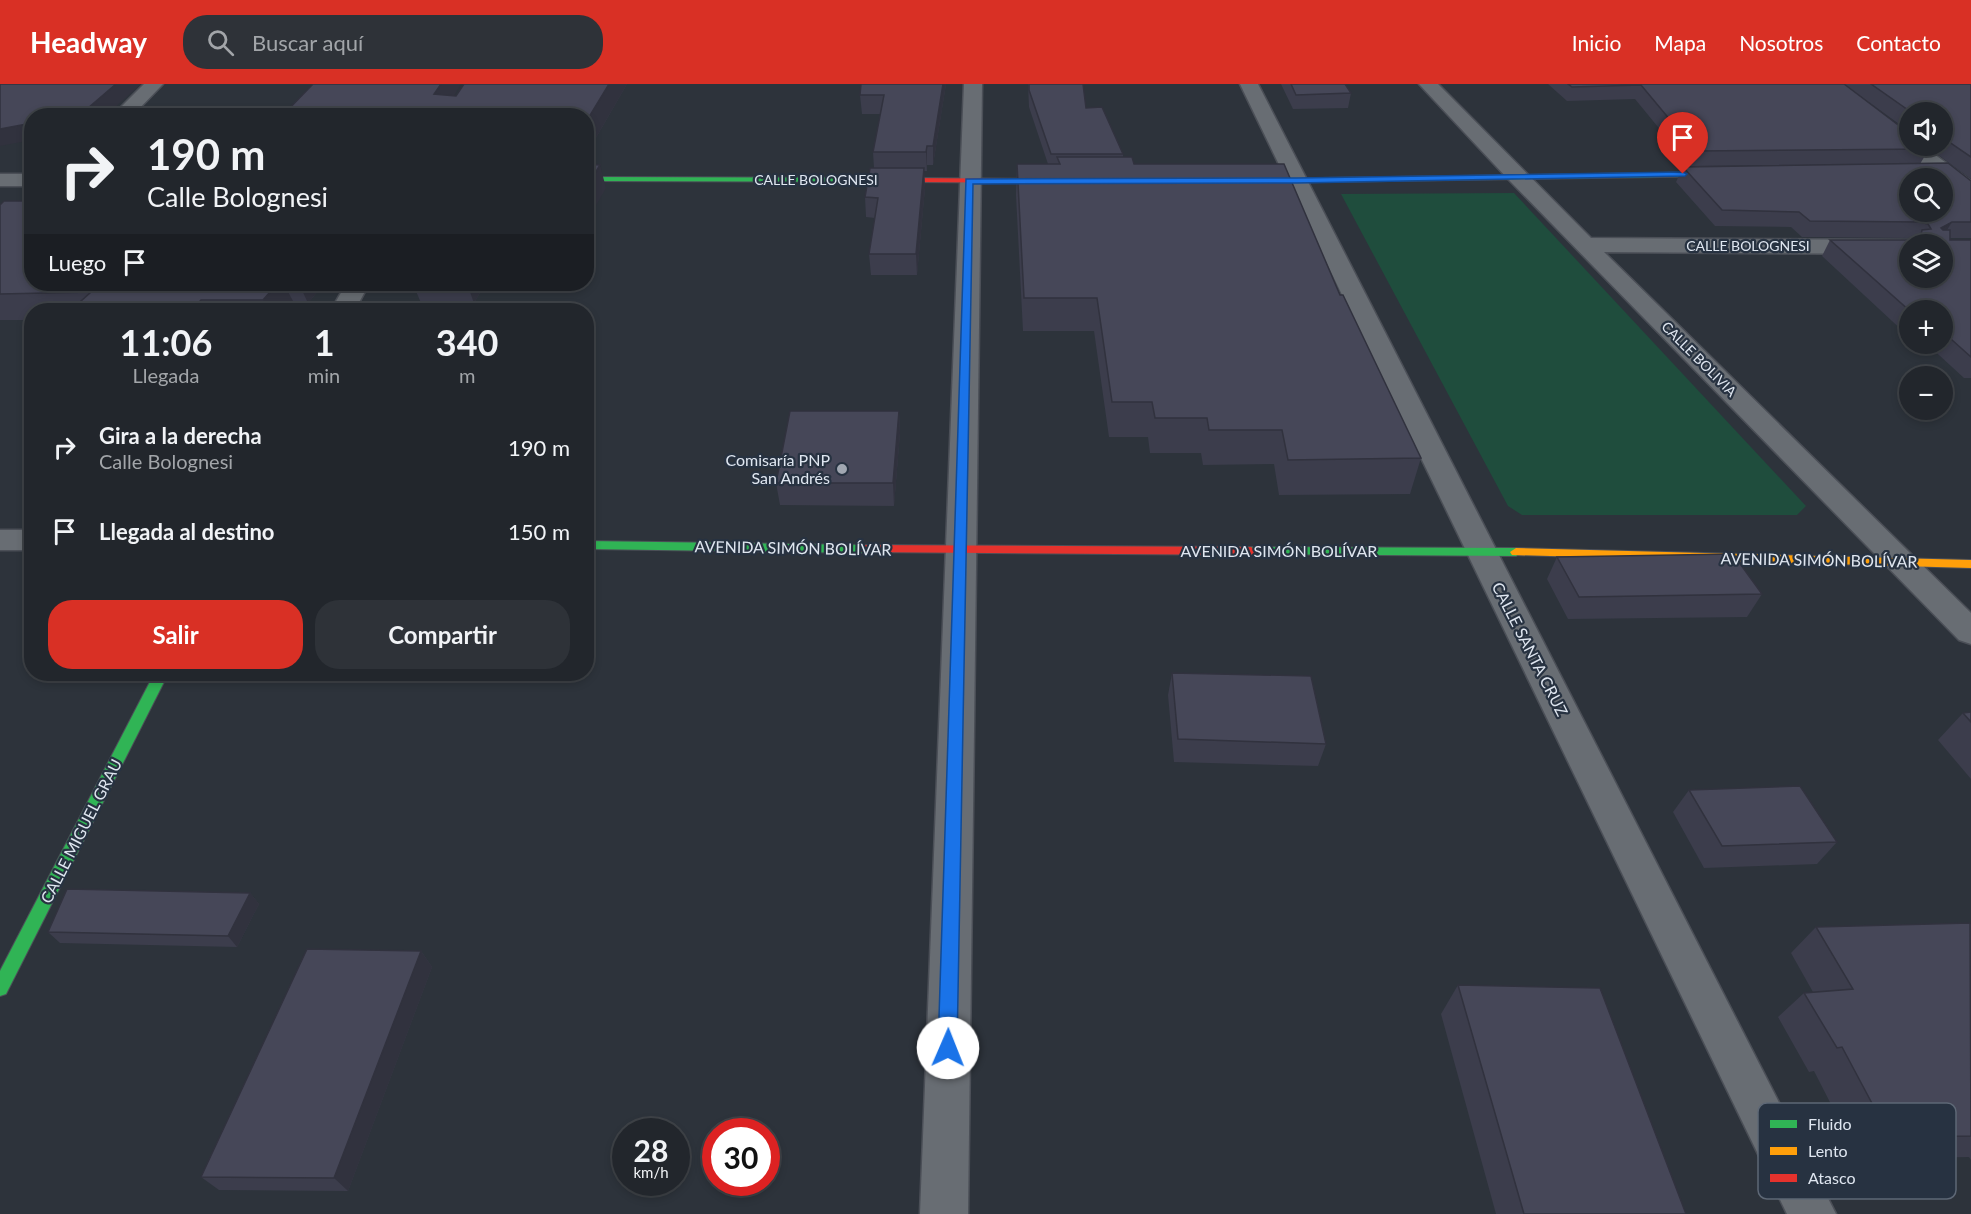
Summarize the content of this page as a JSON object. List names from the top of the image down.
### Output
{
  "streets": {
    "street": [
      "CALLE BOLOGNESI",
      "CALLE BOLIVIA",
      "AVENIDA SIMÓN BOLÍVAR",
      "CALLE SANTA CRUZ",
      "CALLE MIGUEL GRAU"
    ]
  },
  "crossings": [
    ["CALLE BOLOGNESI", "CALLE BOLIVIA"],
    ["CALLE BOLIVIA", "AVENIDA SIMÓN BOLÍVAR"],
    ["AVENIDA SIMÓN BOLÍVAR", "CALLE SANTA CRUZ"]
  ],
  "places": ["Comisaría PNP San Andrés"],
  "legend": ["Fluido", "Lento", "Atasco"],
  "page": {
    "header": "Headway",
    "search": "Buscar aquí",
    "nav": [
      "Inicio",
      "Mapa",
      "Nosotros",
      "Contacto"
    ],
    "map_buttons": ["+", "−"],
    "turn": ["190 m", "Calle Bolognesi"],
    "then": "Luego",
    "eta": [
      "11:06",
      "Llegada",
      "1",
      "min",
      "340",
      "m"
    ],
    "list": [
      {
        "name": "Gira a la derecha",
        "note": "Calle Bolognesi",
        "value": "190 m"
      },
      {
        "name": "Llegada al destino",
        "value": "150 m"
      }
    ],
    "buttons": ["Salir", "Compartir"],
    "speed": "28 km/h",
    "limit": "30"
  }
}
